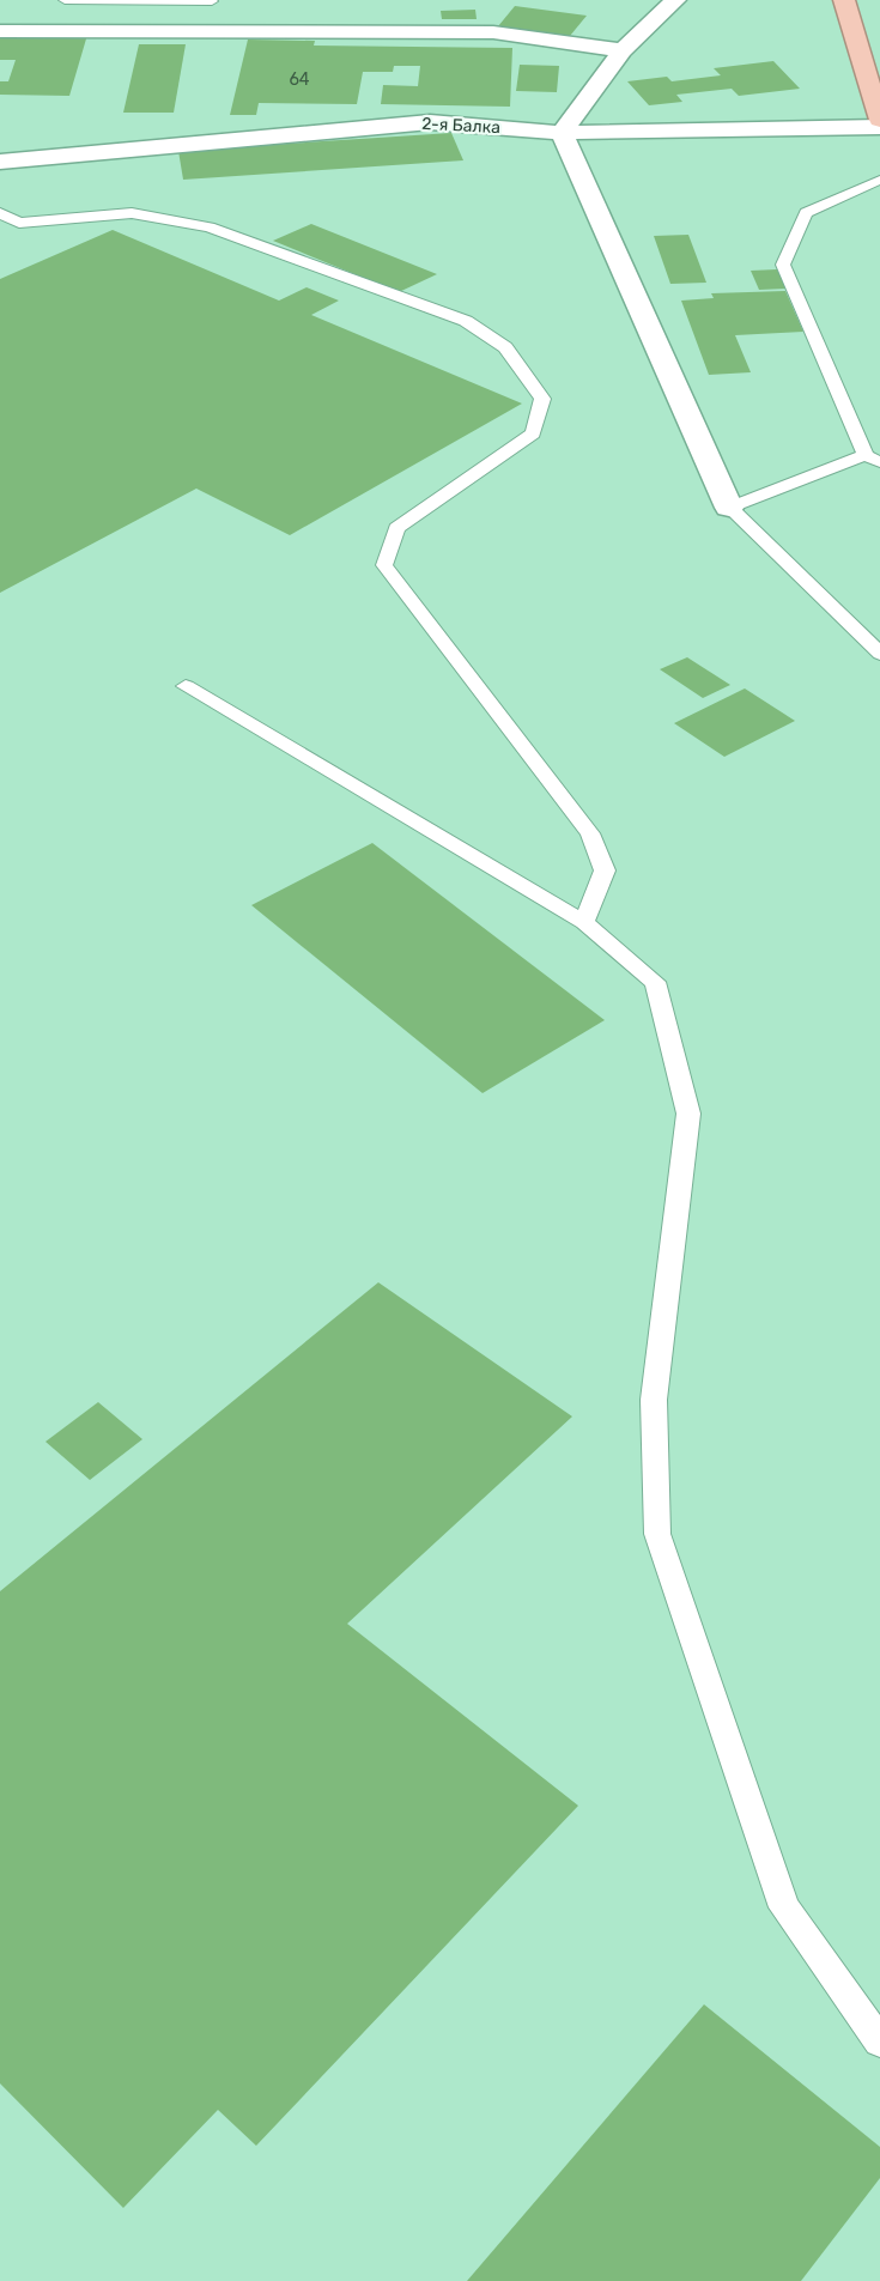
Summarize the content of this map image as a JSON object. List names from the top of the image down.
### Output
{
  "streets": {
    "street": ["2-я Балка"]
  },
  "house_numbers": ["64"]
}
